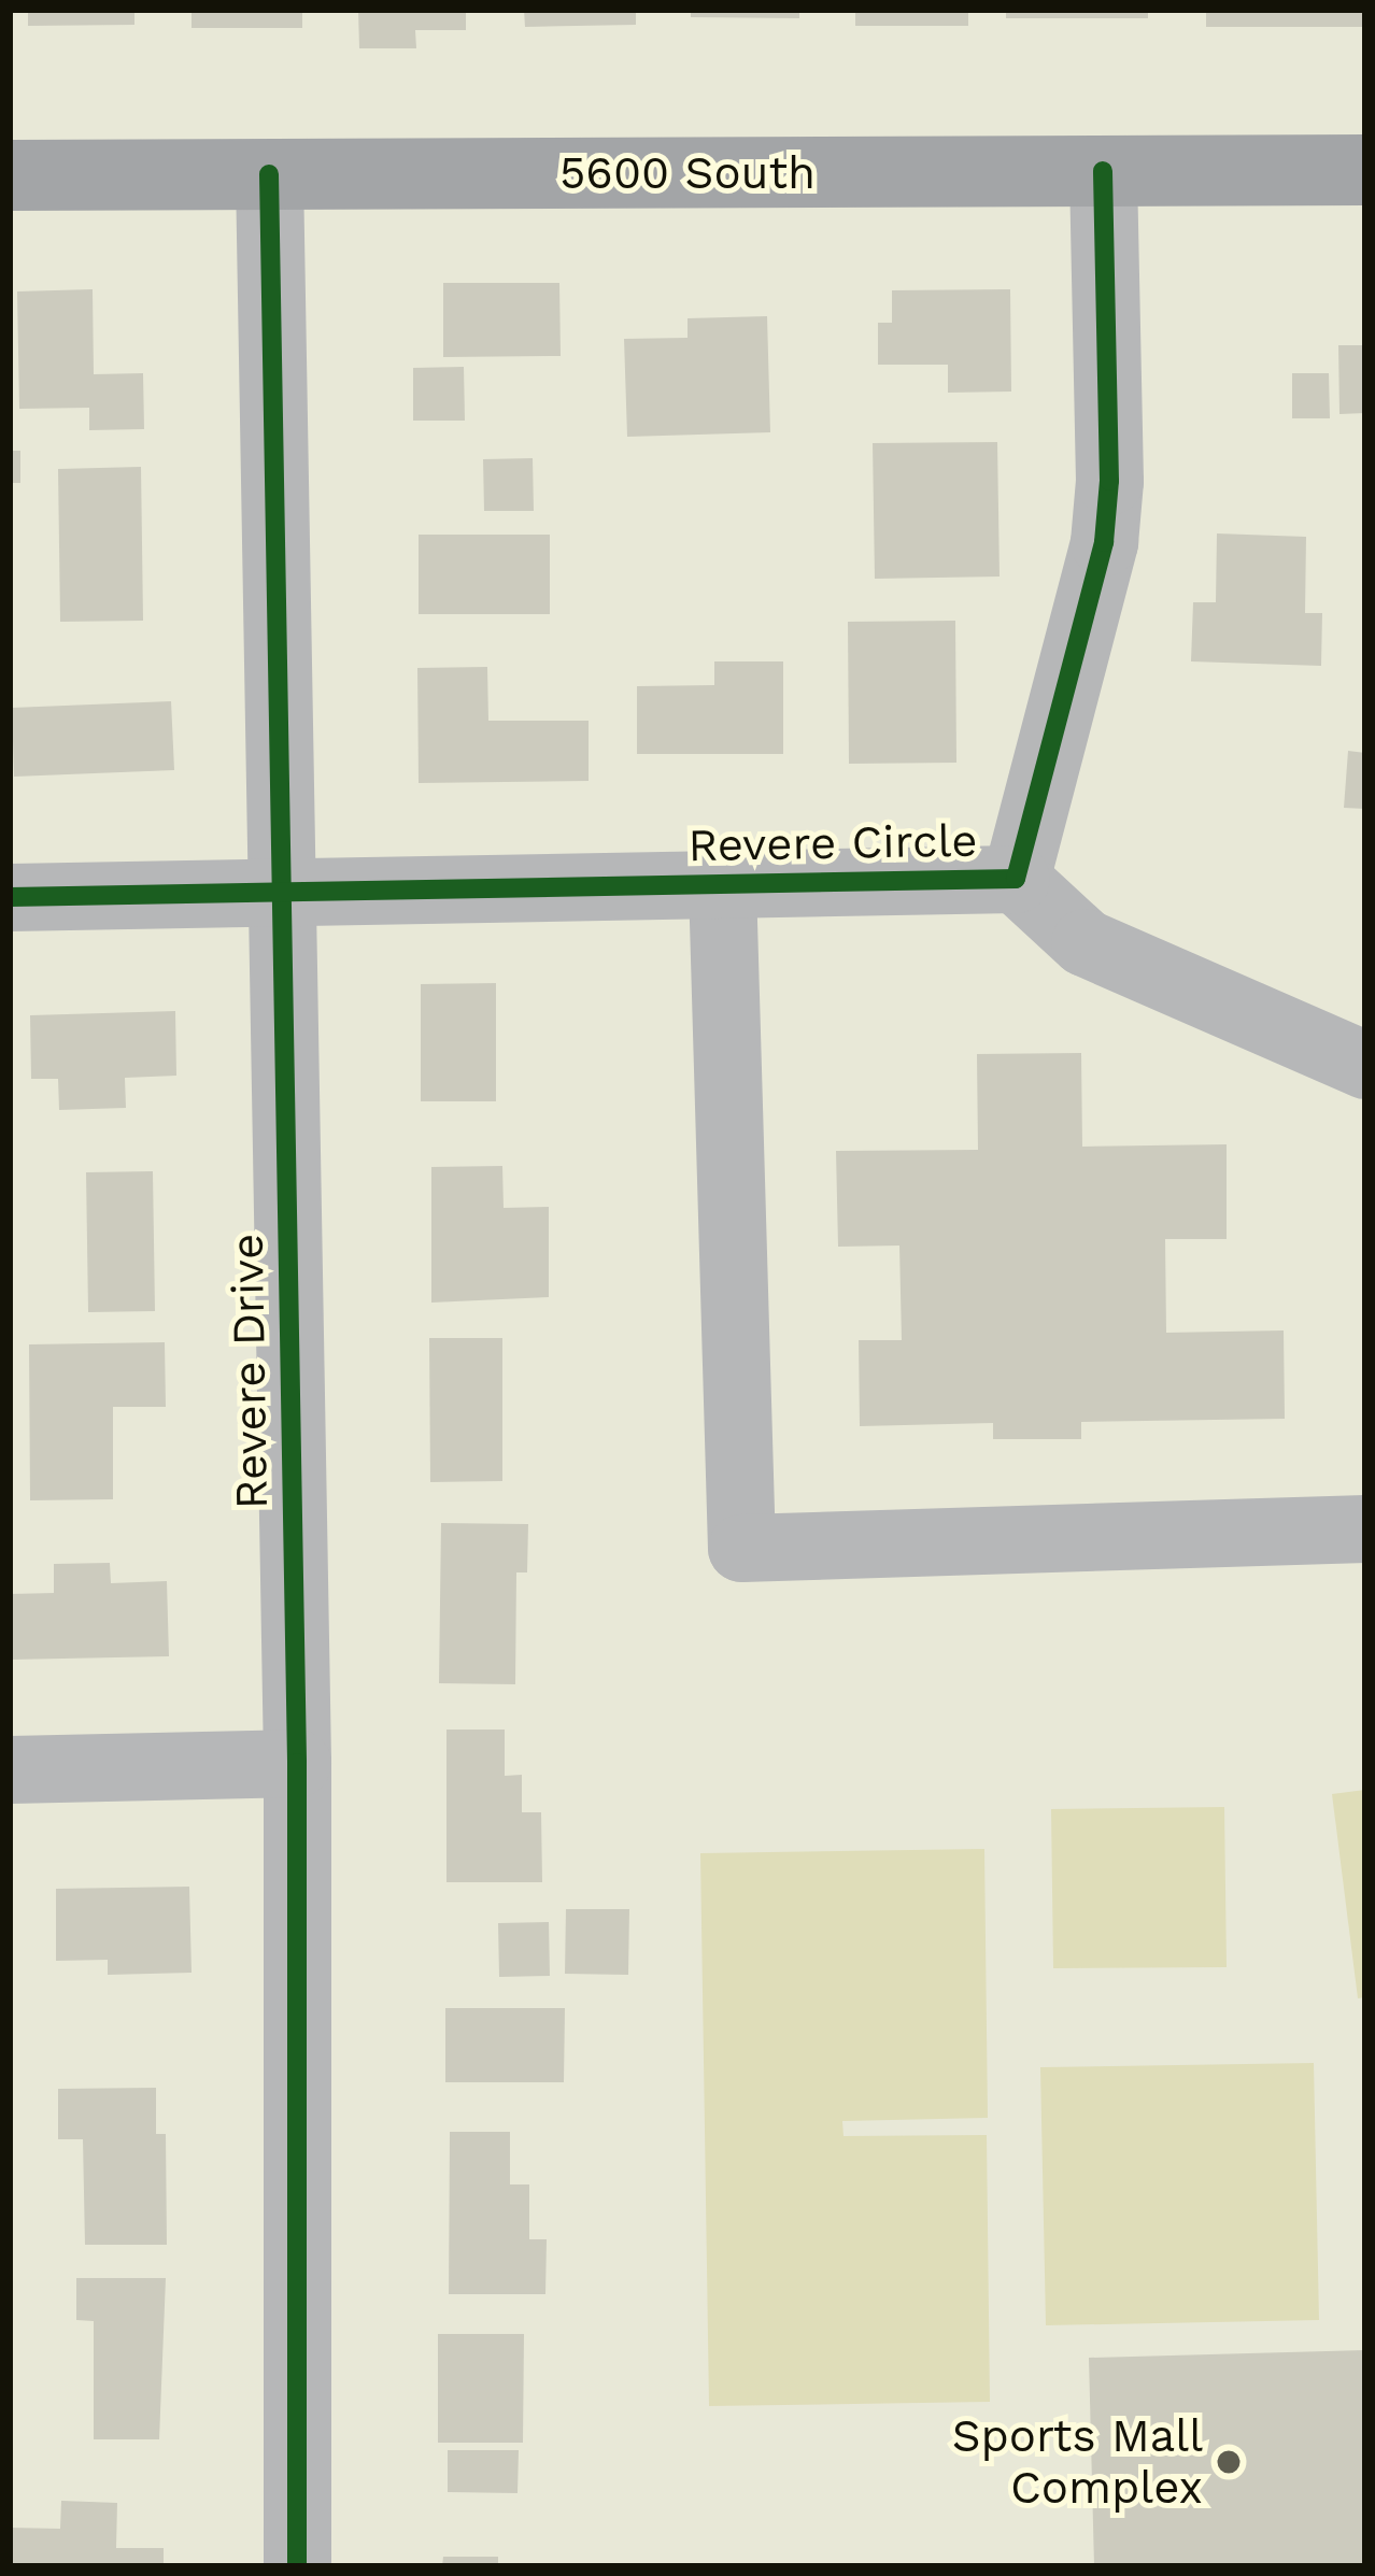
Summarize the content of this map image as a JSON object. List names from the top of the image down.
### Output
{
  "streets": {
    "main road": ["5600 South"],
    "street": ["Revere Circle", "Revere Drive"]
  },
  "crossings": [
    ["5600 South", "Revere Circle"],
    ["5600 South", "Revere Drive"],
    ["Revere Circle", "Revere Drive"]
  ],
  "places": ["Sports Mall Complex"]
}
